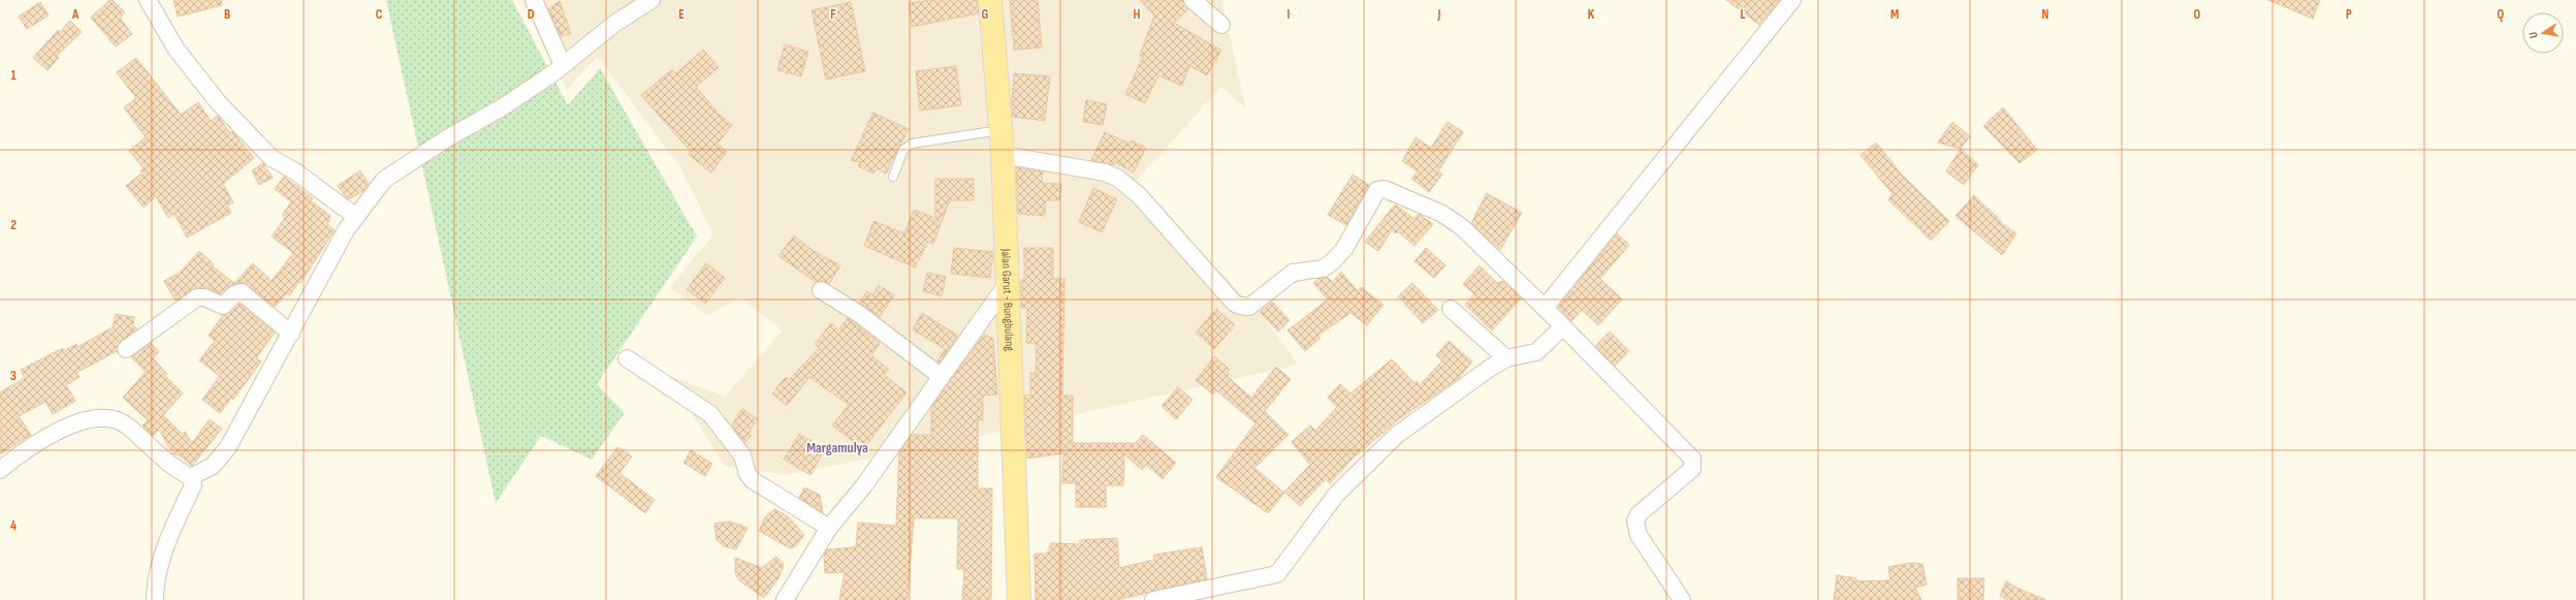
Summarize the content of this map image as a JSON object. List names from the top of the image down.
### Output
{
  "streets": {
    "main road": ["Jalan Garut - Bungbulang"]
  },
  "districts": ["Margamulya"],
  "north": "left",
  "grid": {
    "columns": [
      "A",
      "B",
      "C",
      "D",
      "E",
      "F",
      "G",
      "H",
      "I",
      "J",
      "K",
      "L",
      "M",
      "N",
      "O",
      "P",
      "Q"
    ],
    "rows": [
      "1",
      "2",
      "3",
      "4"
    ]
  }
}
